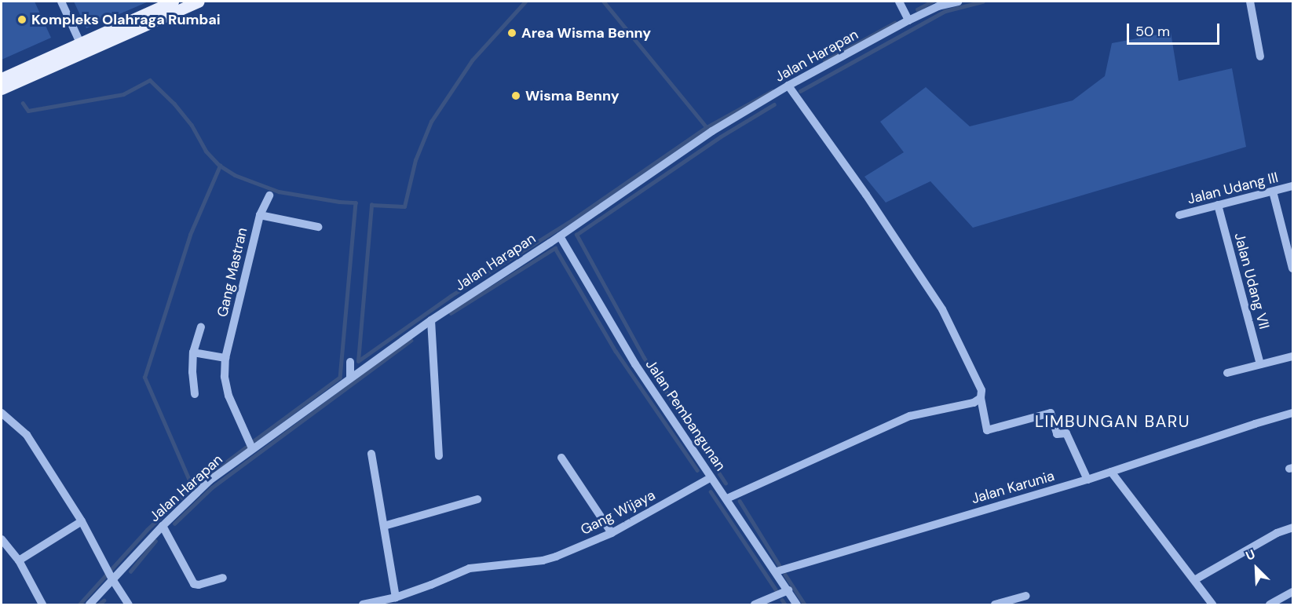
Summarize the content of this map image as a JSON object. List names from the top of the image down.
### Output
{
  "streets": {
    "street": [
      "Jalan Harapan",
      "Jalan Udang III",
      "Gang Mastran",
      "Jalan Udang VII",
      "Jalan Pembangunan",
      "Jalan Karunia",
      "Gang Wijaya"
    ]
  },
  "crossings": [
    ["Jalan Harapan", "Gang Mastran"],
    ["Jalan Harapan", "Jalan Pembangunan"],
    ["Jalan Udang III", "Jalan Udang VII"],
    ["Jalan Pembangunan", "Jalan Karunia"],
    ["Jalan Pembangunan", "Gang Wijaya"]
  ],
  "districts": ["LIMBUNGAN BARU"],
  "places": ["Kompleks Olahraga Rumbai", "Area Wisma Benny", "Wisma Benny"],
  "scale_bar": "50 m",
  "north": "top left"
}
